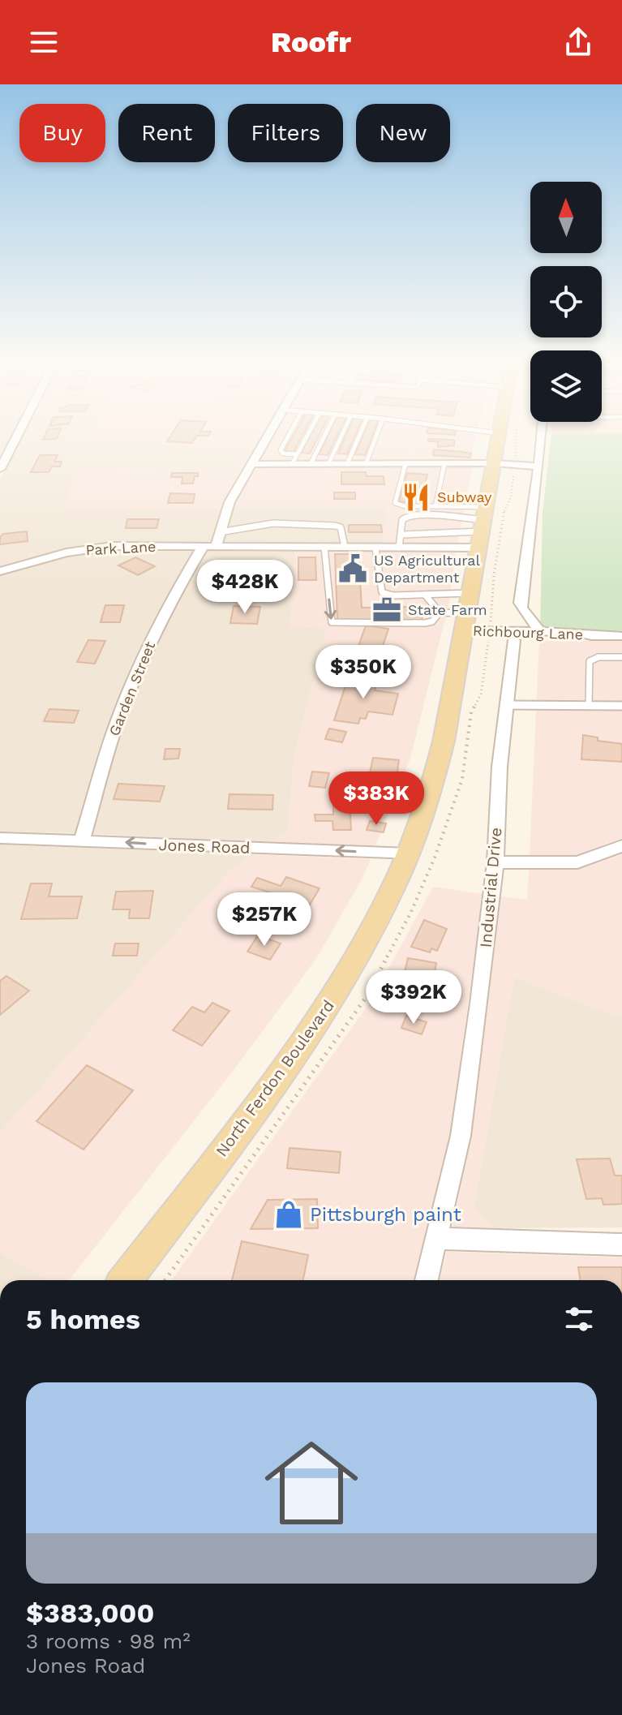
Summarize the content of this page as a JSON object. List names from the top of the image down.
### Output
{
  "streets": {
    "main road": ["North Ferdon Boulevard"],
    "street": [
      "Park Lane",
      "Richbourg Lane",
      "Garden Street",
      "Jones Road",
      "Industrial Drive"
    ]
  },
  "crossings": [
    ["Park Lane", "Garden Street"],
    ["Park Lane", "North Ferdon Boulevard"],
    ["Richbourg Lane", "Industrial Drive"],
    ["Richbourg Lane", "North Ferdon Boulevard"],
    ["Garden Street", "Jones Road"],
    ["Jones Road", "North Ferdon Boulevard"]
  ],
  "one_way": ["Jones Road"],
  "places": {
    "restaurant": ["Subway"],
    "public building": ["US Agricultural Department"],
    "office": ["State Farm"],
    "shop": ["Pittsburgh paint"]
  },
  "north": "top",
  "page": {
    "header": "Roofr",
    "chip": [
      "Buy",
      "Rent",
      "Filters",
      "New"
    ],
    "price": [
      "$428K",
      "$350K",
      "$383K",
      "$257K",
      "$392K"
    ],
    "heading": "5 homes",
    "list": [
      {
        "name": "$383,000",
        "note": "3 rooms · 98 m² · Jones Road"
      }
    ]
  }
}
